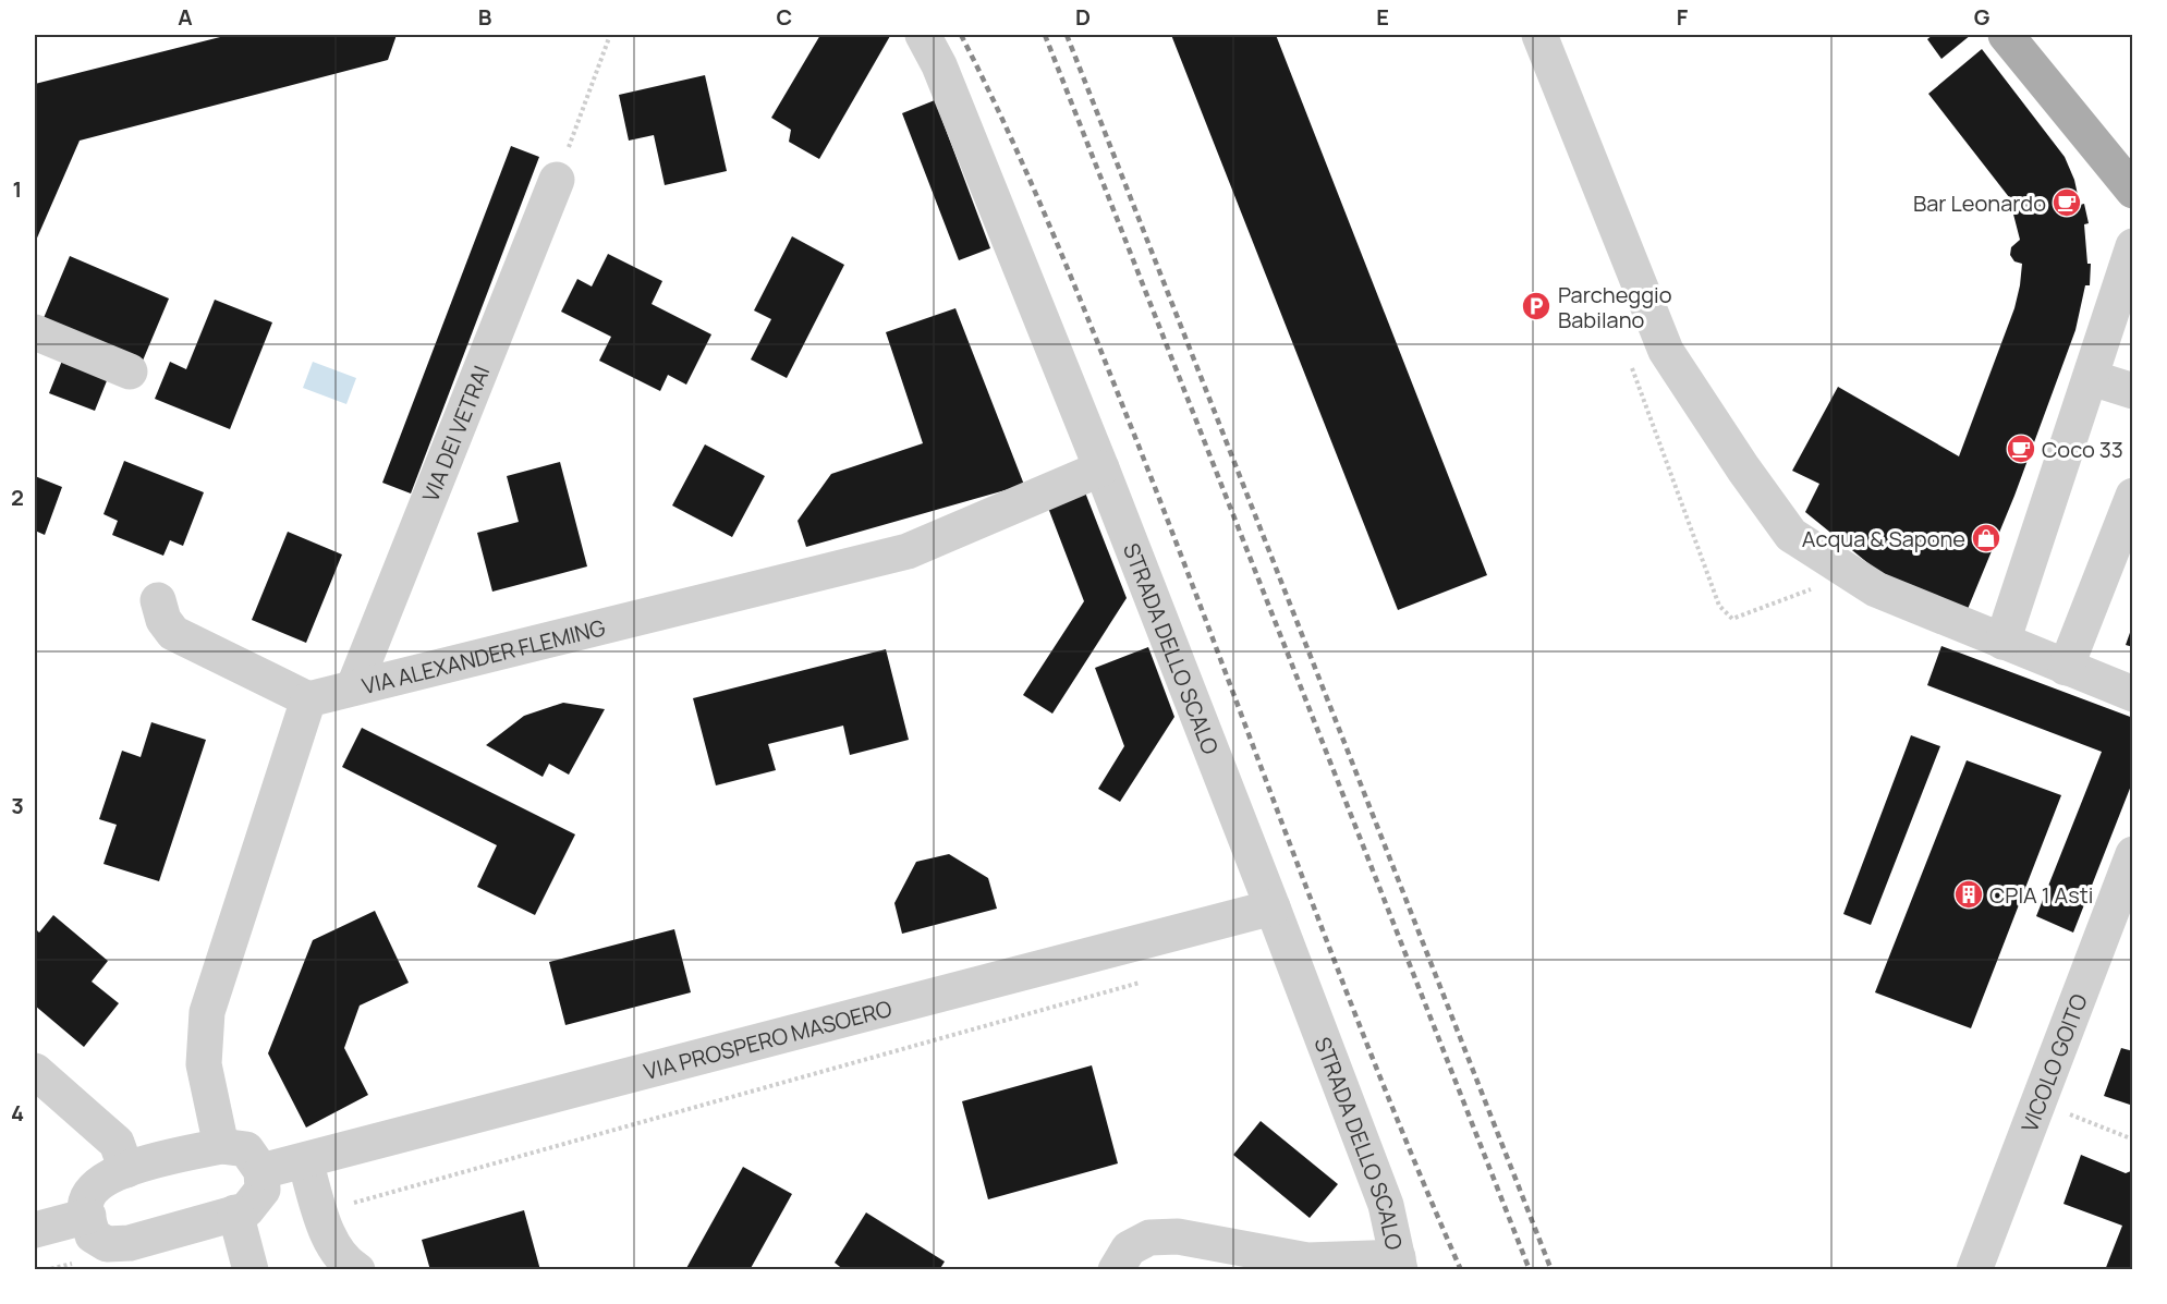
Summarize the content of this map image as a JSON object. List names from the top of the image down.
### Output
{
  "streets": {
    "street": [
      "VIA DEI VETRAI",
      "STRADA DELLO SCALO",
      "VIA ALEXANDER FLEMING",
      "VIA PROSPERO MASOERO",
      "VICOLO GOITO"
    ]
  },
  "crossings": [
    ["VIA DEI VETRAI", "VIA ALEXANDER FLEMING"],
    ["STRADA DELLO SCALO", "VIA ALEXANDER FLEMING"],
    ["STRADA DELLO SCALO", "VIA PROSPERO MASOERO"]
  ],
  "places": {
    "cafe": ["Bar Leonardo", "Coco 33"],
    "parking": ["Parcheggio Babilano"],
    "shop": ["Acqua & Sapone"],
    "building": ["CPIA 1 Asti"]
  },
  "grid": {
    "columns": [
      "A",
      "B",
      "C",
      "D",
      "E",
      "F",
      "G"
    ],
    "rows": [
      "1",
      "2",
      "3",
      "4"
    ]
  }
}
